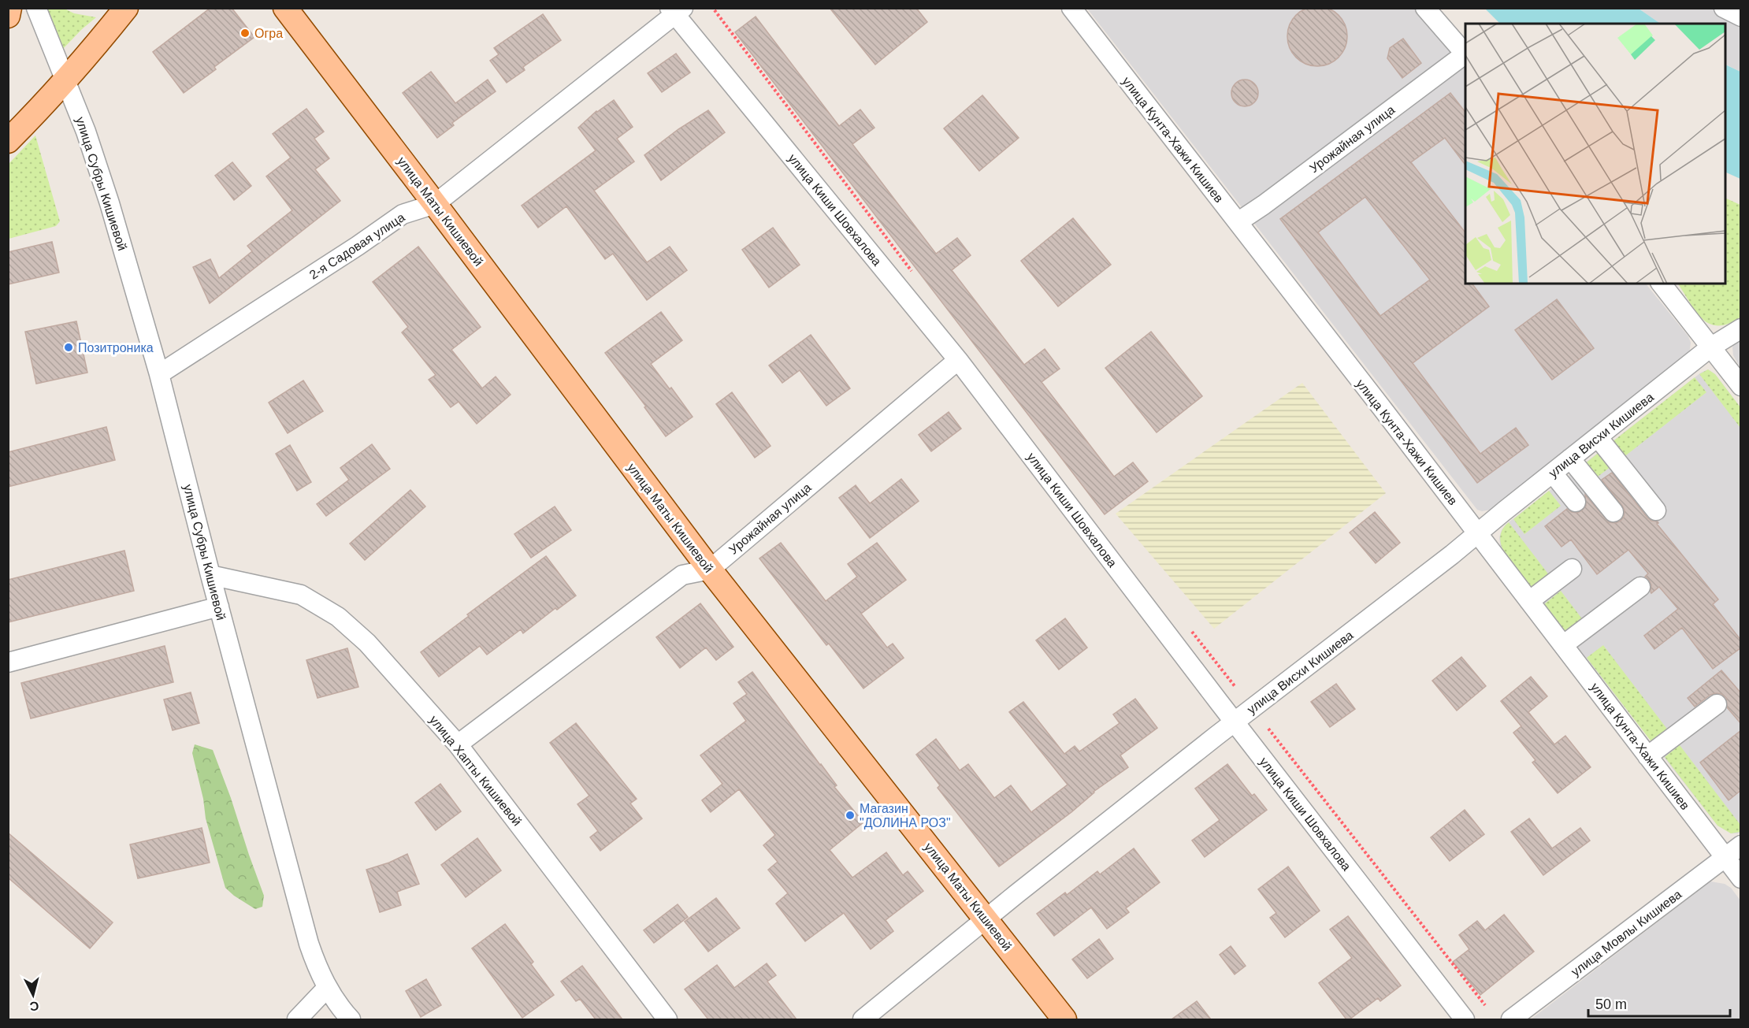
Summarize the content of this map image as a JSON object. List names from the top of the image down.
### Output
{
  "streets": {
    "main road": ["улица Маты Кишиевой"],
    "street": [
      "Урожайная улица",
      "улица Кунта-Хажи Кишиев",
      "улица Субры Кишиевой",
      "улица Киши Шовхалова",
      "2-я Садовая улица",
      "улица Висхи Кишиева",
      "улица Хапты Кишиевой",
      "улица Мовлы Кишиева"
    ]
  },
  "crossings": [
    ["Урожайная улица", "улица Кунта-Хажи Кишиев"],
    ["Урожайная улица", "улица Киши Шовхалова"],
    ["Урожайная улица", "улица Маты Кишиевой"],
    ["Урожайная улица", "улица Хапты Кишиевой"],
    ["улица Кунта-Хажи Кишиев", "улица Висхи Кишиева"],
    ["улица Кунта-Хажи Кишиев", "улица Мовлы Кишиева"],
    ["улица Субры Кишиевой", "2-я Садовая улица"],
    ["улица Субры Кишиевой", "улица Хапты Кишиевой"],
    ["улица Киши Шовхалова", "2-я Садовая улица"],
    ["улица Киши Шовхалова", "улица Висхи Кишиева"],
    ["улица Маты Кишиевой", "2-я Садовая улица"],
    ["улица Маты Кишиевой", "улица Висхи Кишиева"]
  ],
  "places": ["Огра", "Позитроника", "Магазин \"ДОЛИНА РОЗ\""],
  "scale_bar": "50 m",
  "north": "bottom"
}
